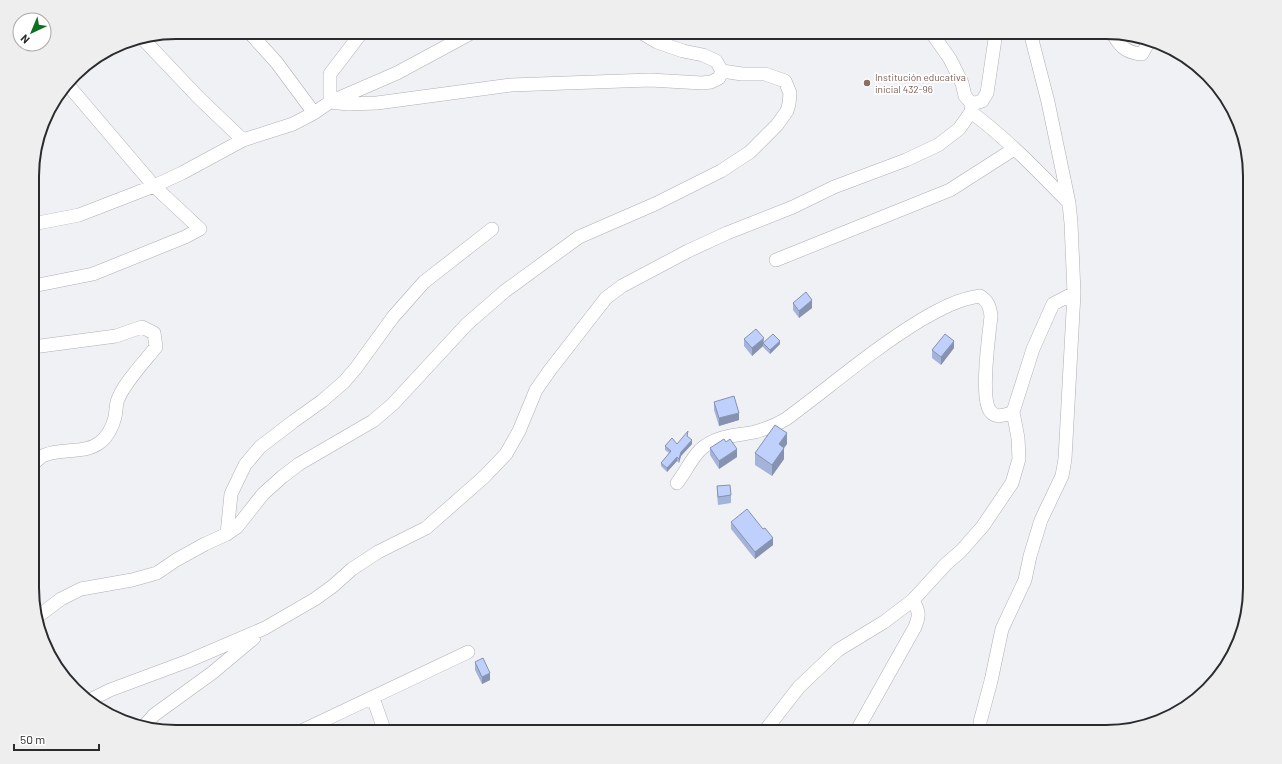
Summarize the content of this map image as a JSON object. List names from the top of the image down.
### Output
{
  "places": ["Institución educativa inicial 432-96"],
  "scale_bar": "50 m",
  "north": "bottom left"
}
